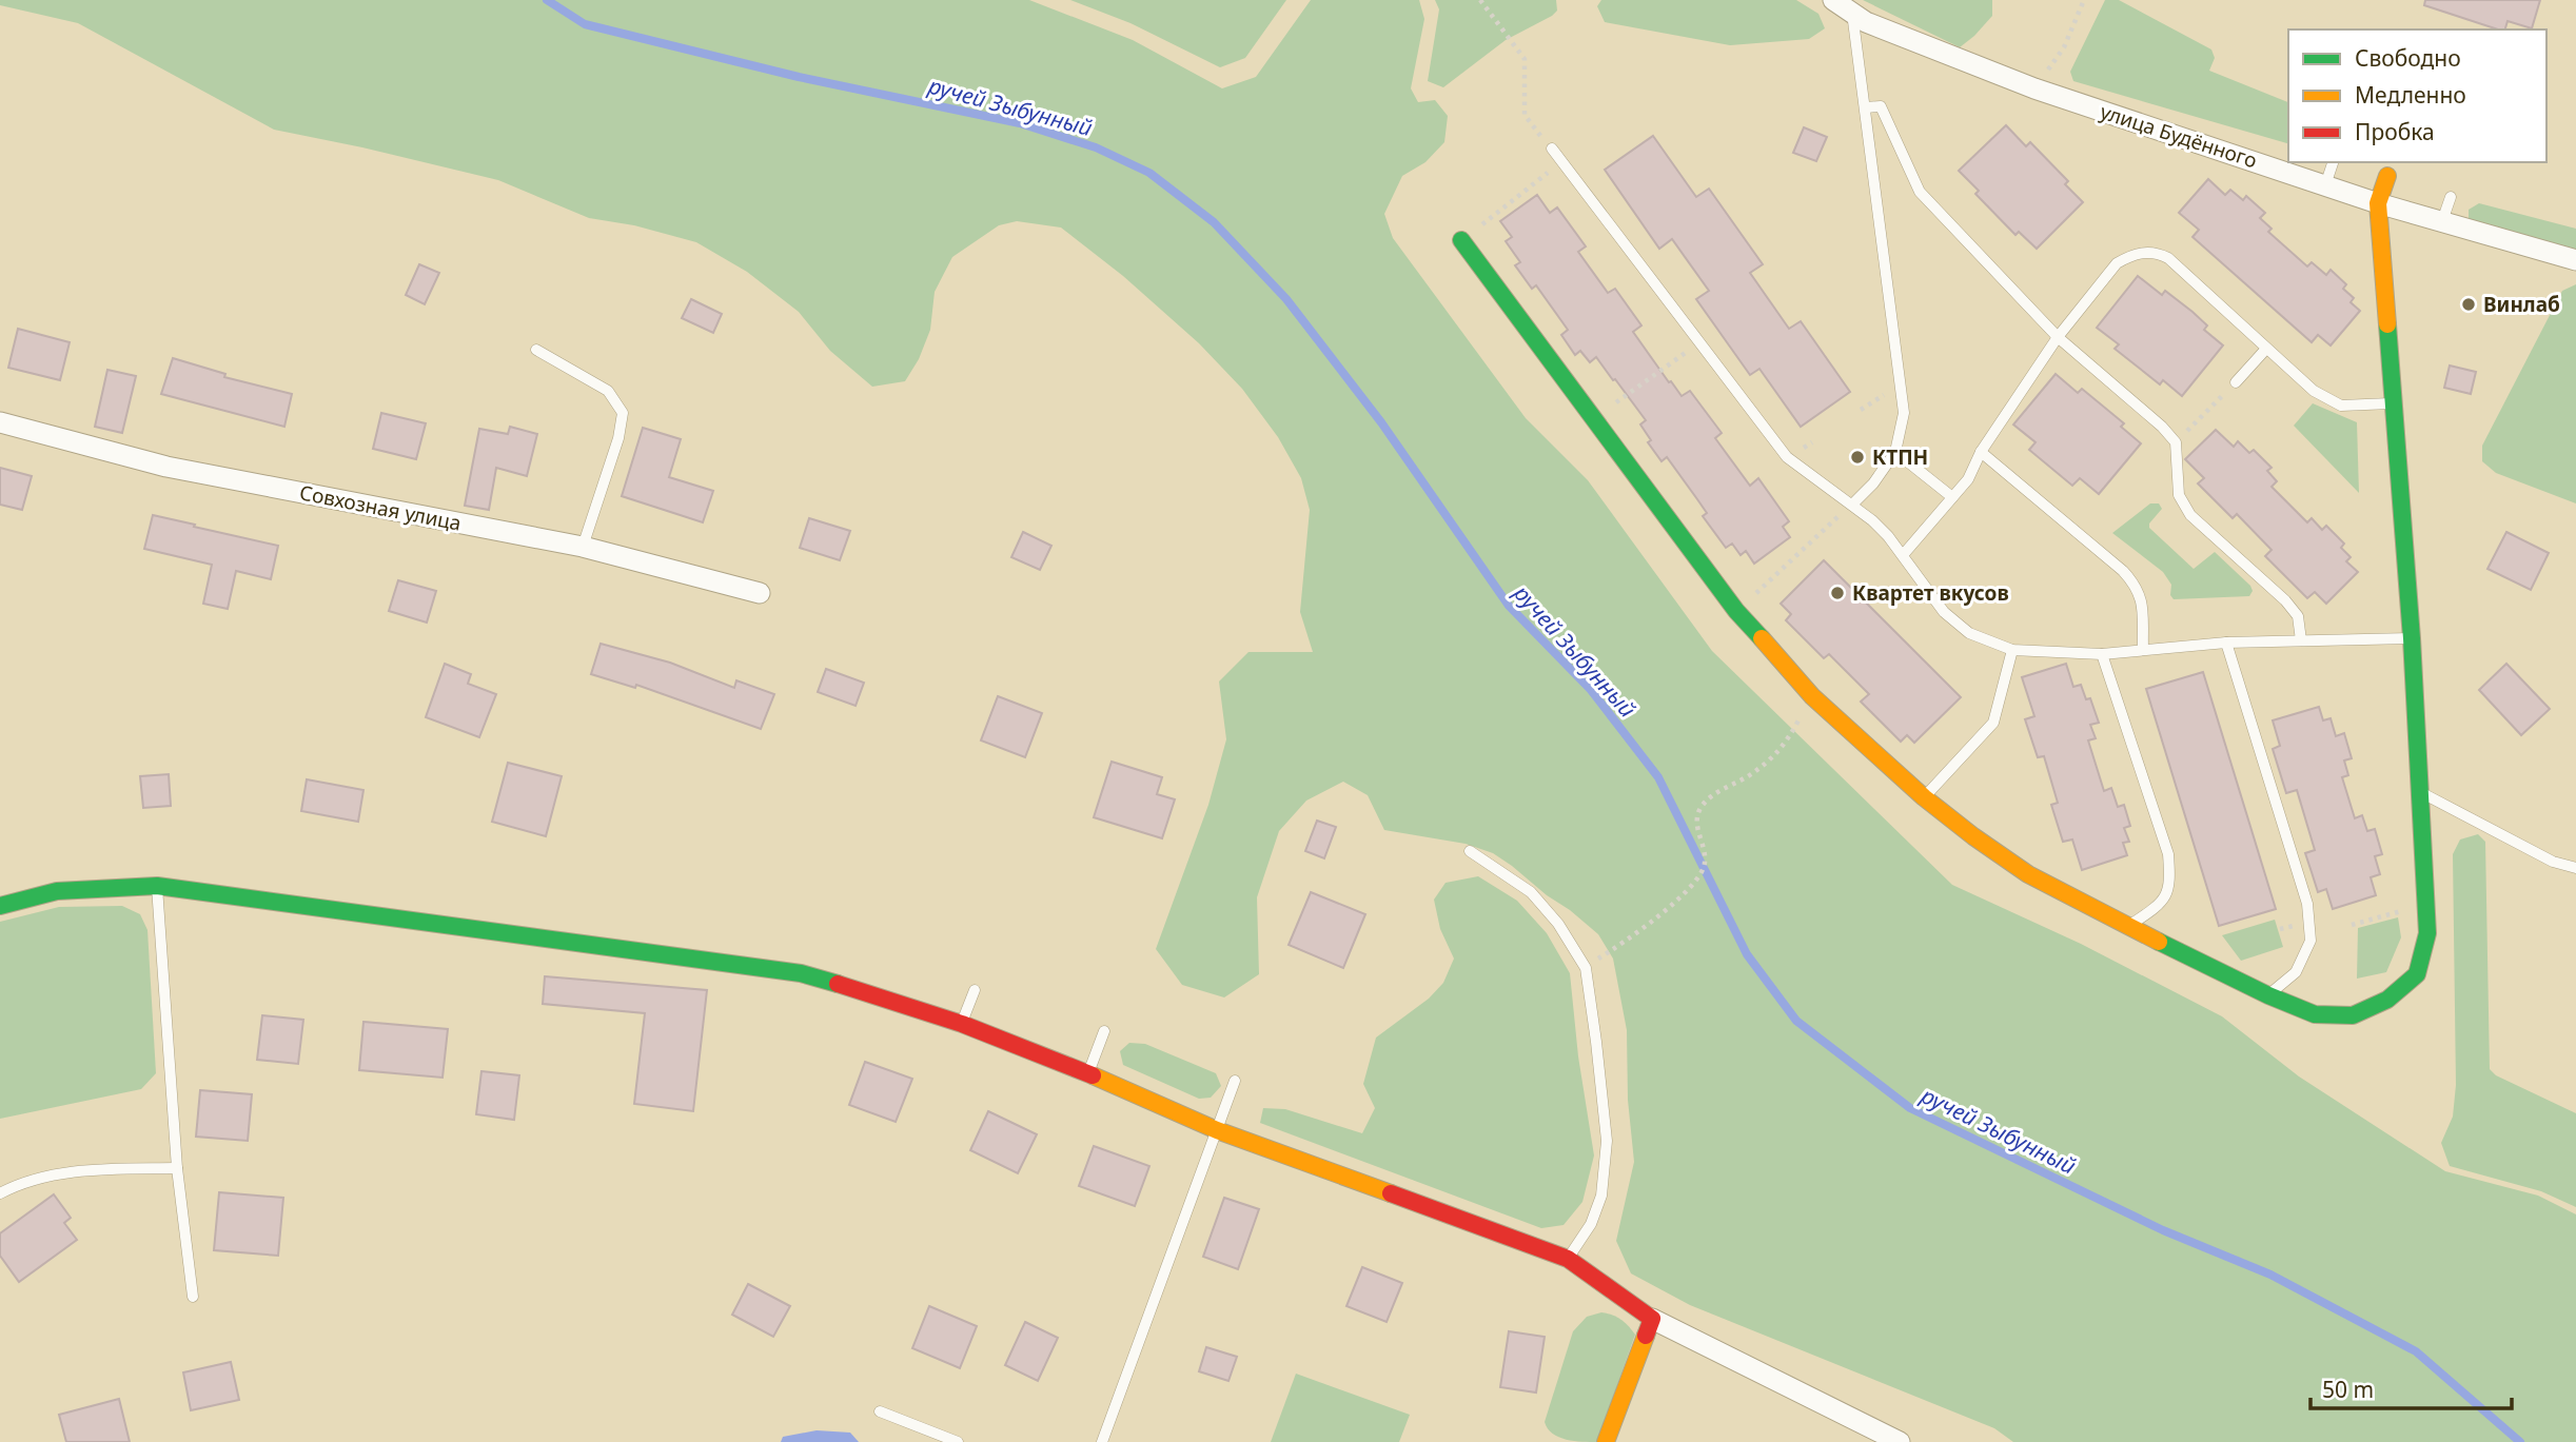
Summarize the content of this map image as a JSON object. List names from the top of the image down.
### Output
{
  "streets": {
    "street": ["улица Будённого", "Совхозная улица"]
  },
  "water": ["ручей Зыбунный"],
  "places": ["Винлаб", "КТПН", "Квартет вкусов"],
  "legend": ["Свободно", "Медленно", "Пробка"],
  "scale_bar": "50 m"
}
